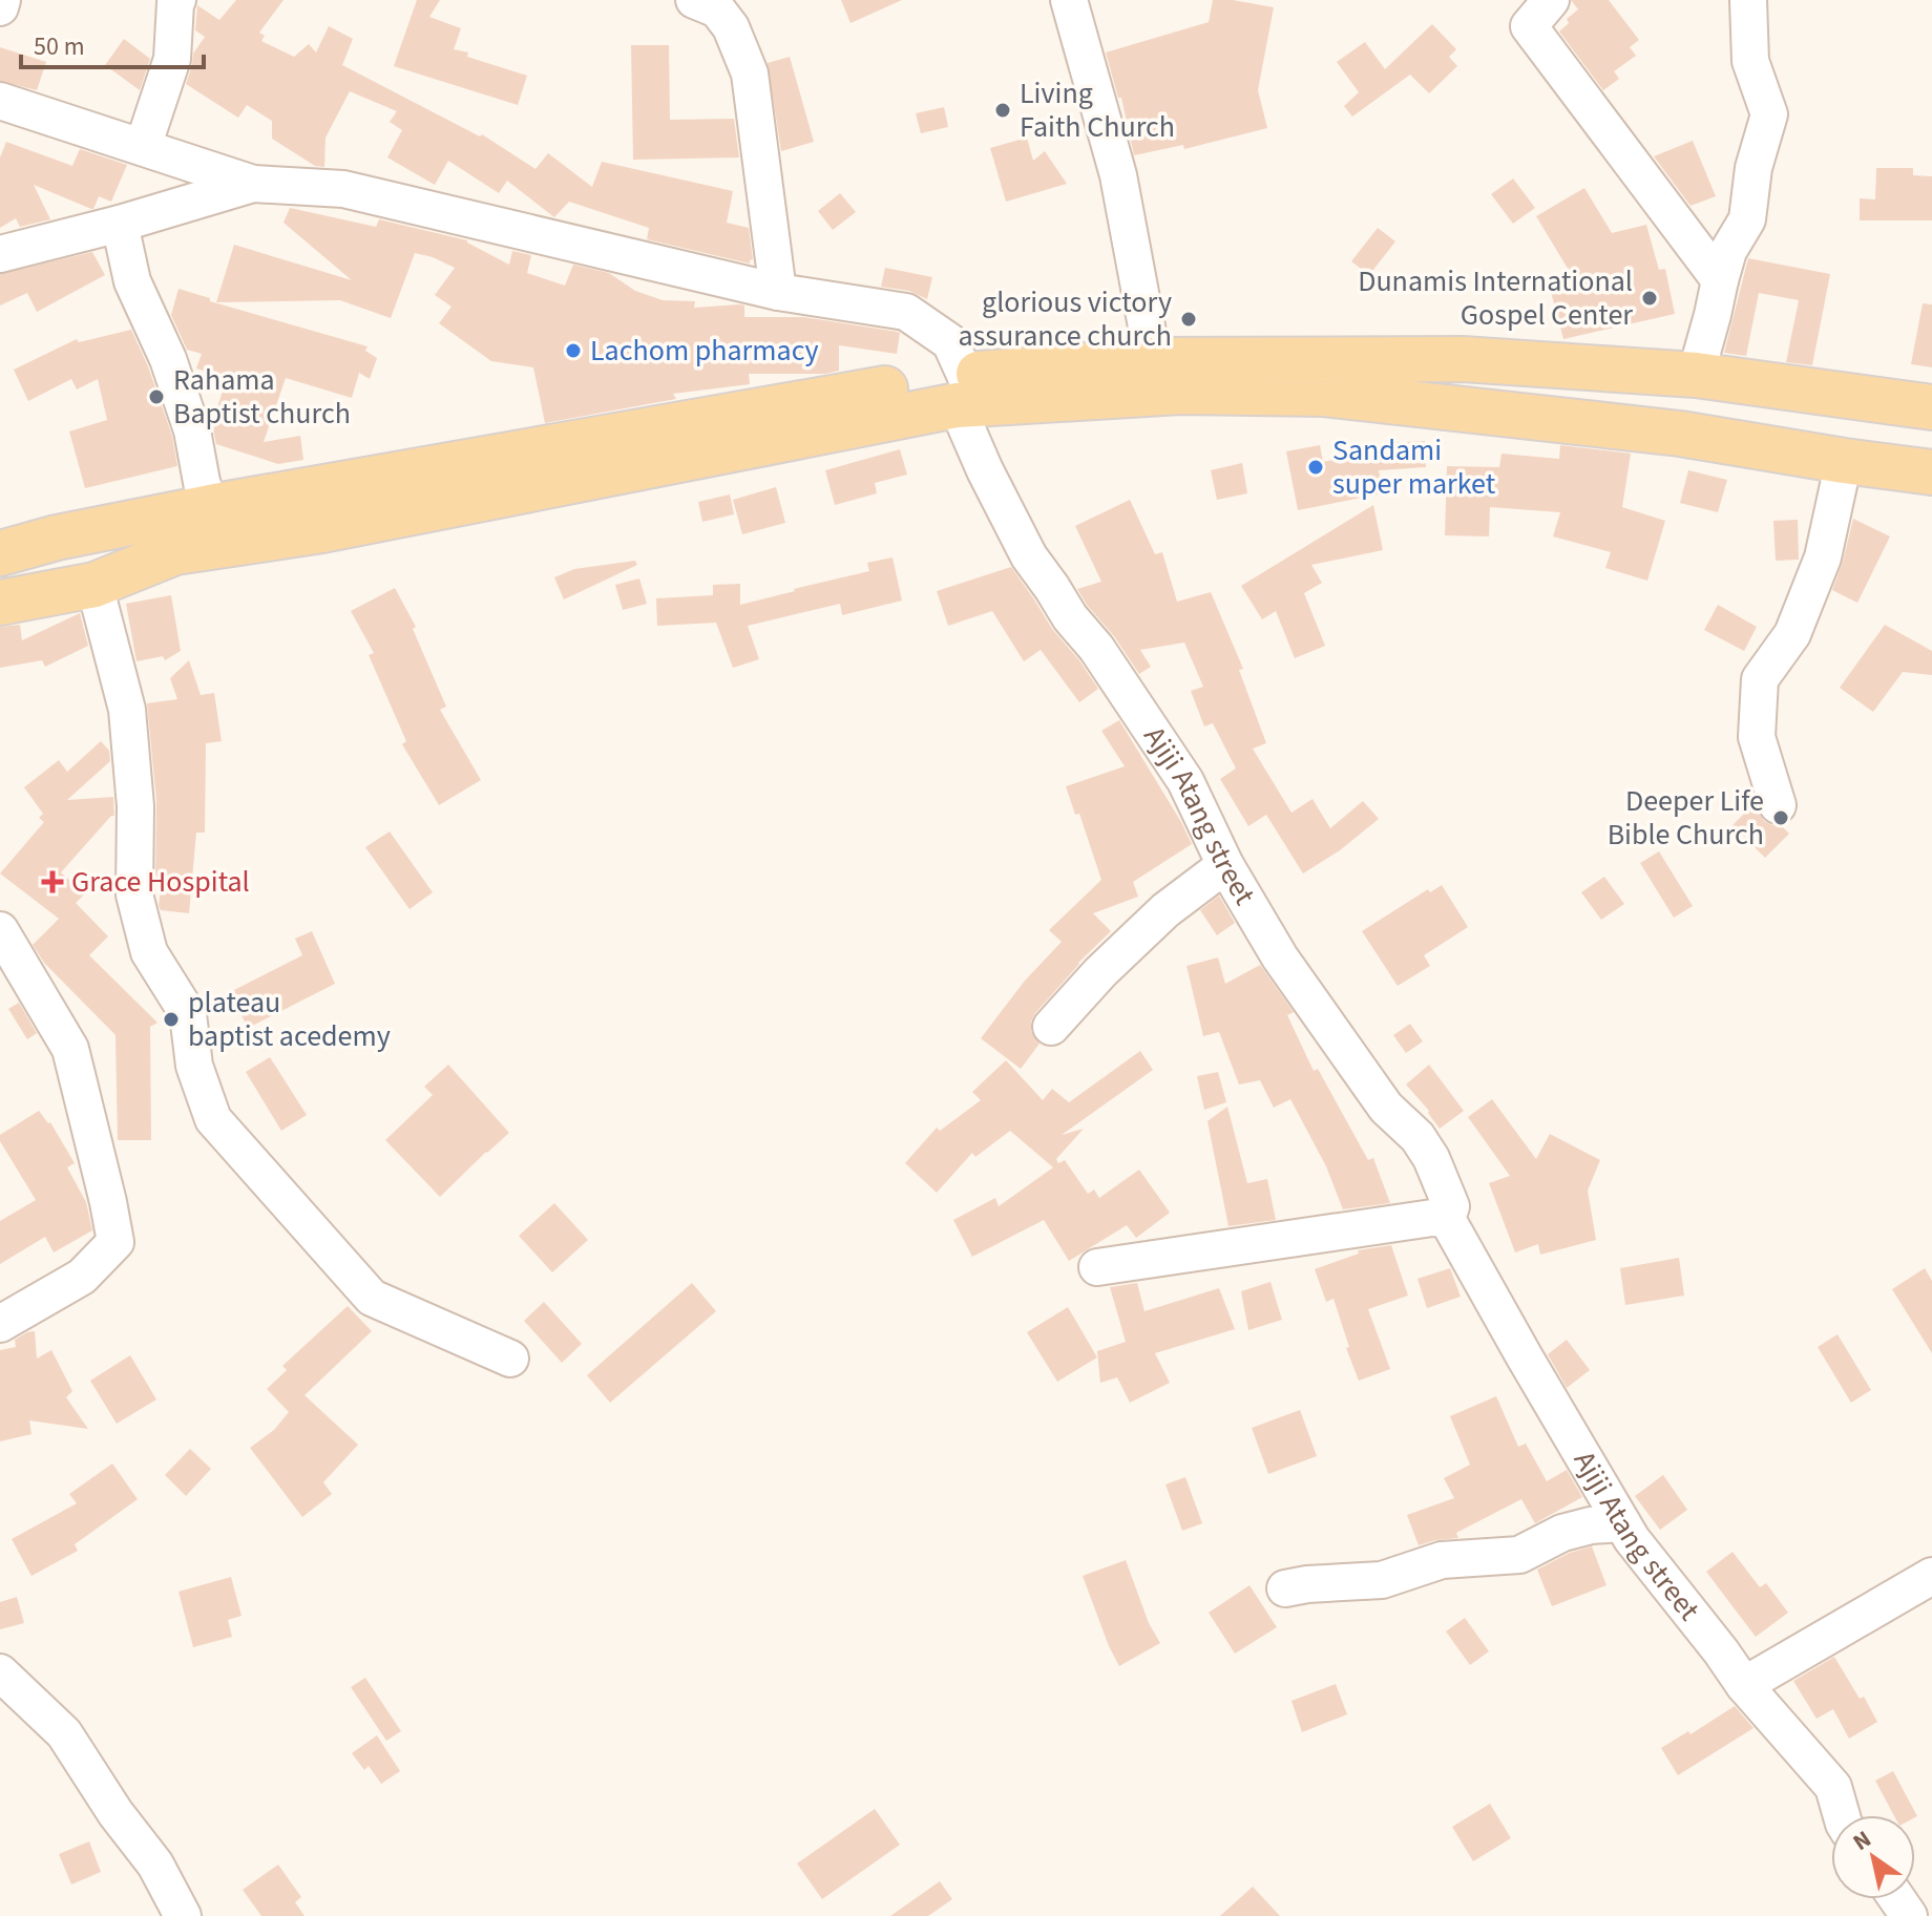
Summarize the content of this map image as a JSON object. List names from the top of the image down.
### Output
{
  "streets": {
    "street": ["Ajiji Atang street"]
  },
  "places": {
    "other": [
      "Living Faith Church",
      "Dunamis International Gospel Center",
      "glorious victory assurance church",
      "Lachom pharmacy",
      "Rahama Baptist church",
      "Sandami super market",
      "Deeper Life Bible Church",
      "plateau baptist acedemy"
    ],
    "health": ["Grace Hospital"]
  },
  "scale_bar": "50 m",
  "north": "top left"
}
